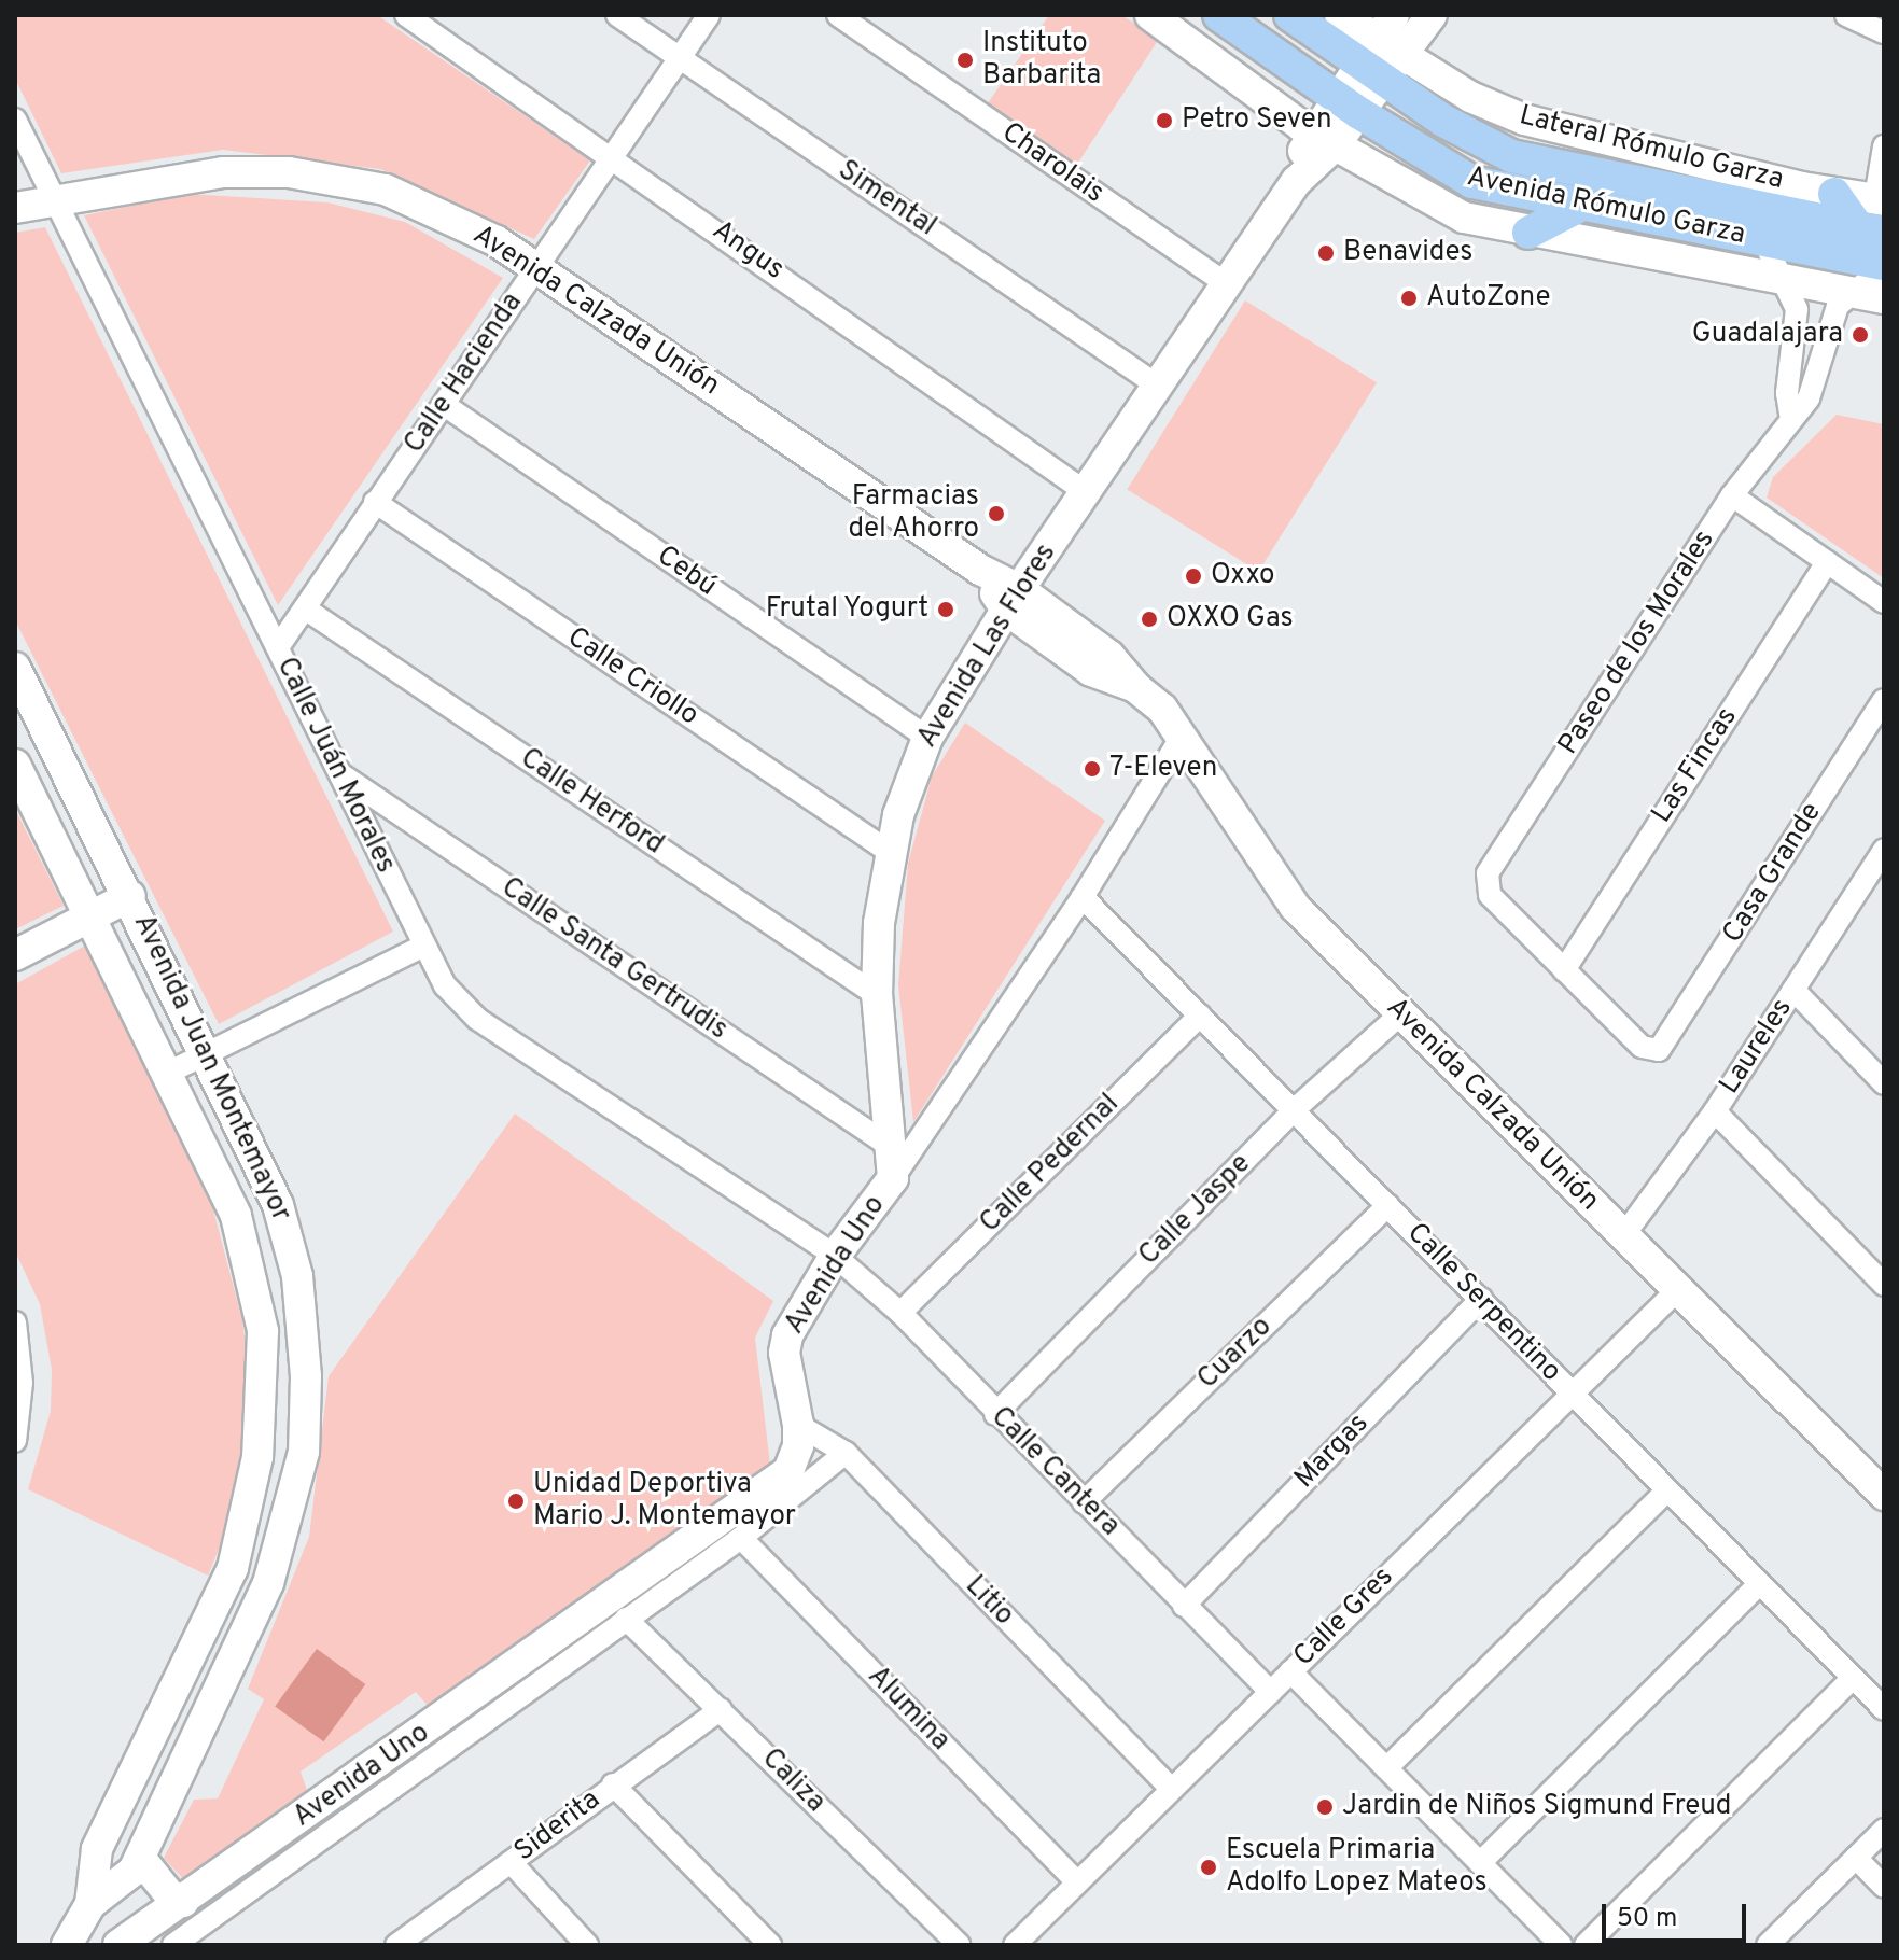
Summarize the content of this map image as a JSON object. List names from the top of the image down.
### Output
{
  "streets": {
    "main road": ["Avenida Rómulo Garza"],
    "street": [
      "Lateral Rómulo Garza",
      "Charolais",
      "Simental",
      "Angus",
      "Avenida Calzada Unión",
      "Calle Hacienda",
      "Cebú",
      "Paseo de los Morales",
      "Avenida Las Flores",
      "Calle Criollo",
      "Calle Juán Morales",
      "Las Fincas",
      "Calle Herford",
      "Casa Grande",
      "Calle Santa Gertrudis",
      "Laureles",
      "Avenida Juan Montemayor",
      "Calle Pedernal",
      "Calle Jaspe",
      "Avenida Uno",
      "Calle Serpentino",
      "Cuarzo",
      "Margas",
      "Calle Cantera",
      "Litio",
      "Calle Gres",
      "Alumina",
      "Caliza",
      "Siderita"
    ]
  },
  "crossings": [
    ["Lateral Rómulo Garza", "Avenida Rómulo Garza"],
    ["Lateral Rómulo Garza", "Avenida Las Flores"],
    ["Charolais", "Avenida Las Flores"],
    ["Simental", "Calle Hacienda"],
    ["Simental", "Avenida Las Flores"],
    ["Avenida Rómulo Garza", "Paseo de los Morales"],
    ["Avenida Rómulo Garza", "Avenida Las Flores"],
    ["Angus", "Calle Hacienda"],
    ["Angus", "Avenida Las Flores"],
    ["Avenida Calzada Unión", "Calle Hacienda"],
    ["Avenida Calzada Unión", "Avenida Las Flores"],
    ["Avenida Calzada Unión", "Calle Juán Morales"],
    ["Avenida Calzada Unión", "Laureles"],
    ["Avenida Calzada Unión", "Calle Jaspe"],
    ["Avenida Calzada Unión", "Avenida Uno"],
    ["Avenida Calzada Unión", "Calle Gres"],
    ["Calle Hacienda", "Cebú"],
    ["Calle Hacienda", "Calle Criollo"],
    ["Calle Hacienda", "Calle Juán Morales"],
    ["Calle Hacienda", "Calle Herford"],
    ["Cebú", "Avenida Las Flores"],
    ["Paseo de los Morales", "Las Fincas"],
    ["Paseo de los Morales", "Casa Grande"],
    ["Avenida Las Flores", "Calle Criollo"],
    ["Avenida Las Flores", "Calle Herford"],
    ["Avenida Las Flores", "Calle Santa Gertrudis"],
    ["Avenida Las Flores", "Avenida Uno"],
    ["Calle Juán Morales", "Calle Santa Gertrudis"],
    ["Calle Juán Morales", "Avenida Uno"],
    ["Calle Juán Morales", "Calle Cantera"],
    ["Las Fincas", "Casa Grande"],
    ["Calle Pedernal", "Calle Serpentino"],
    ["Calle Pedernal", "Calle Cantera"],
    ["Calle Jaspe", "Calle Serpentino"],
    ["Calle Jaspe", "Calle Cantera"],
    ["Avenida Uno", "Calle Serpentino"],
    ["Avenida Uno", "Calle Cantera"],
    ["Avenida Uno", "Litio"],
    ["Avenida Uno", "Alumina"],
    ["Avenida Uno", "Caliza"],
    ["Calle Serpentino", "Cuarzo"],
    ["Calle Serpentino", "Margas"],
    ["Calle Serpentino", "Calle Gres"],
    ["Cuarzo", "Calle Cantera"],
    ["Margas", "Calle Cantera"],
    ["Calle Cantera", "Calle Gres"],
    ["Litio", "Calle Gres"],
    ["Calle Gres", "Alumina"],
    ["Caliza", "Siderita"]
  ],
  "places": [
    "Instituto Barbarita",
    "Petro Seven",
    "Benavides",
    "AutoZone",
    "Guadalajara",
    "Farmacias del Ahorro",
    "Oxxo",
    "Frutal Yogurt",
    "OXXO Gas",
    "7-Eleven",
    "Unidad Deportiva Mario J. Montemayor",
    "Jardin de Niños Sigmund Freud",
    "Escuela Primaria Adolfo Lopez Mateos"
  ],
  "scale_bar": "50 m"
}
